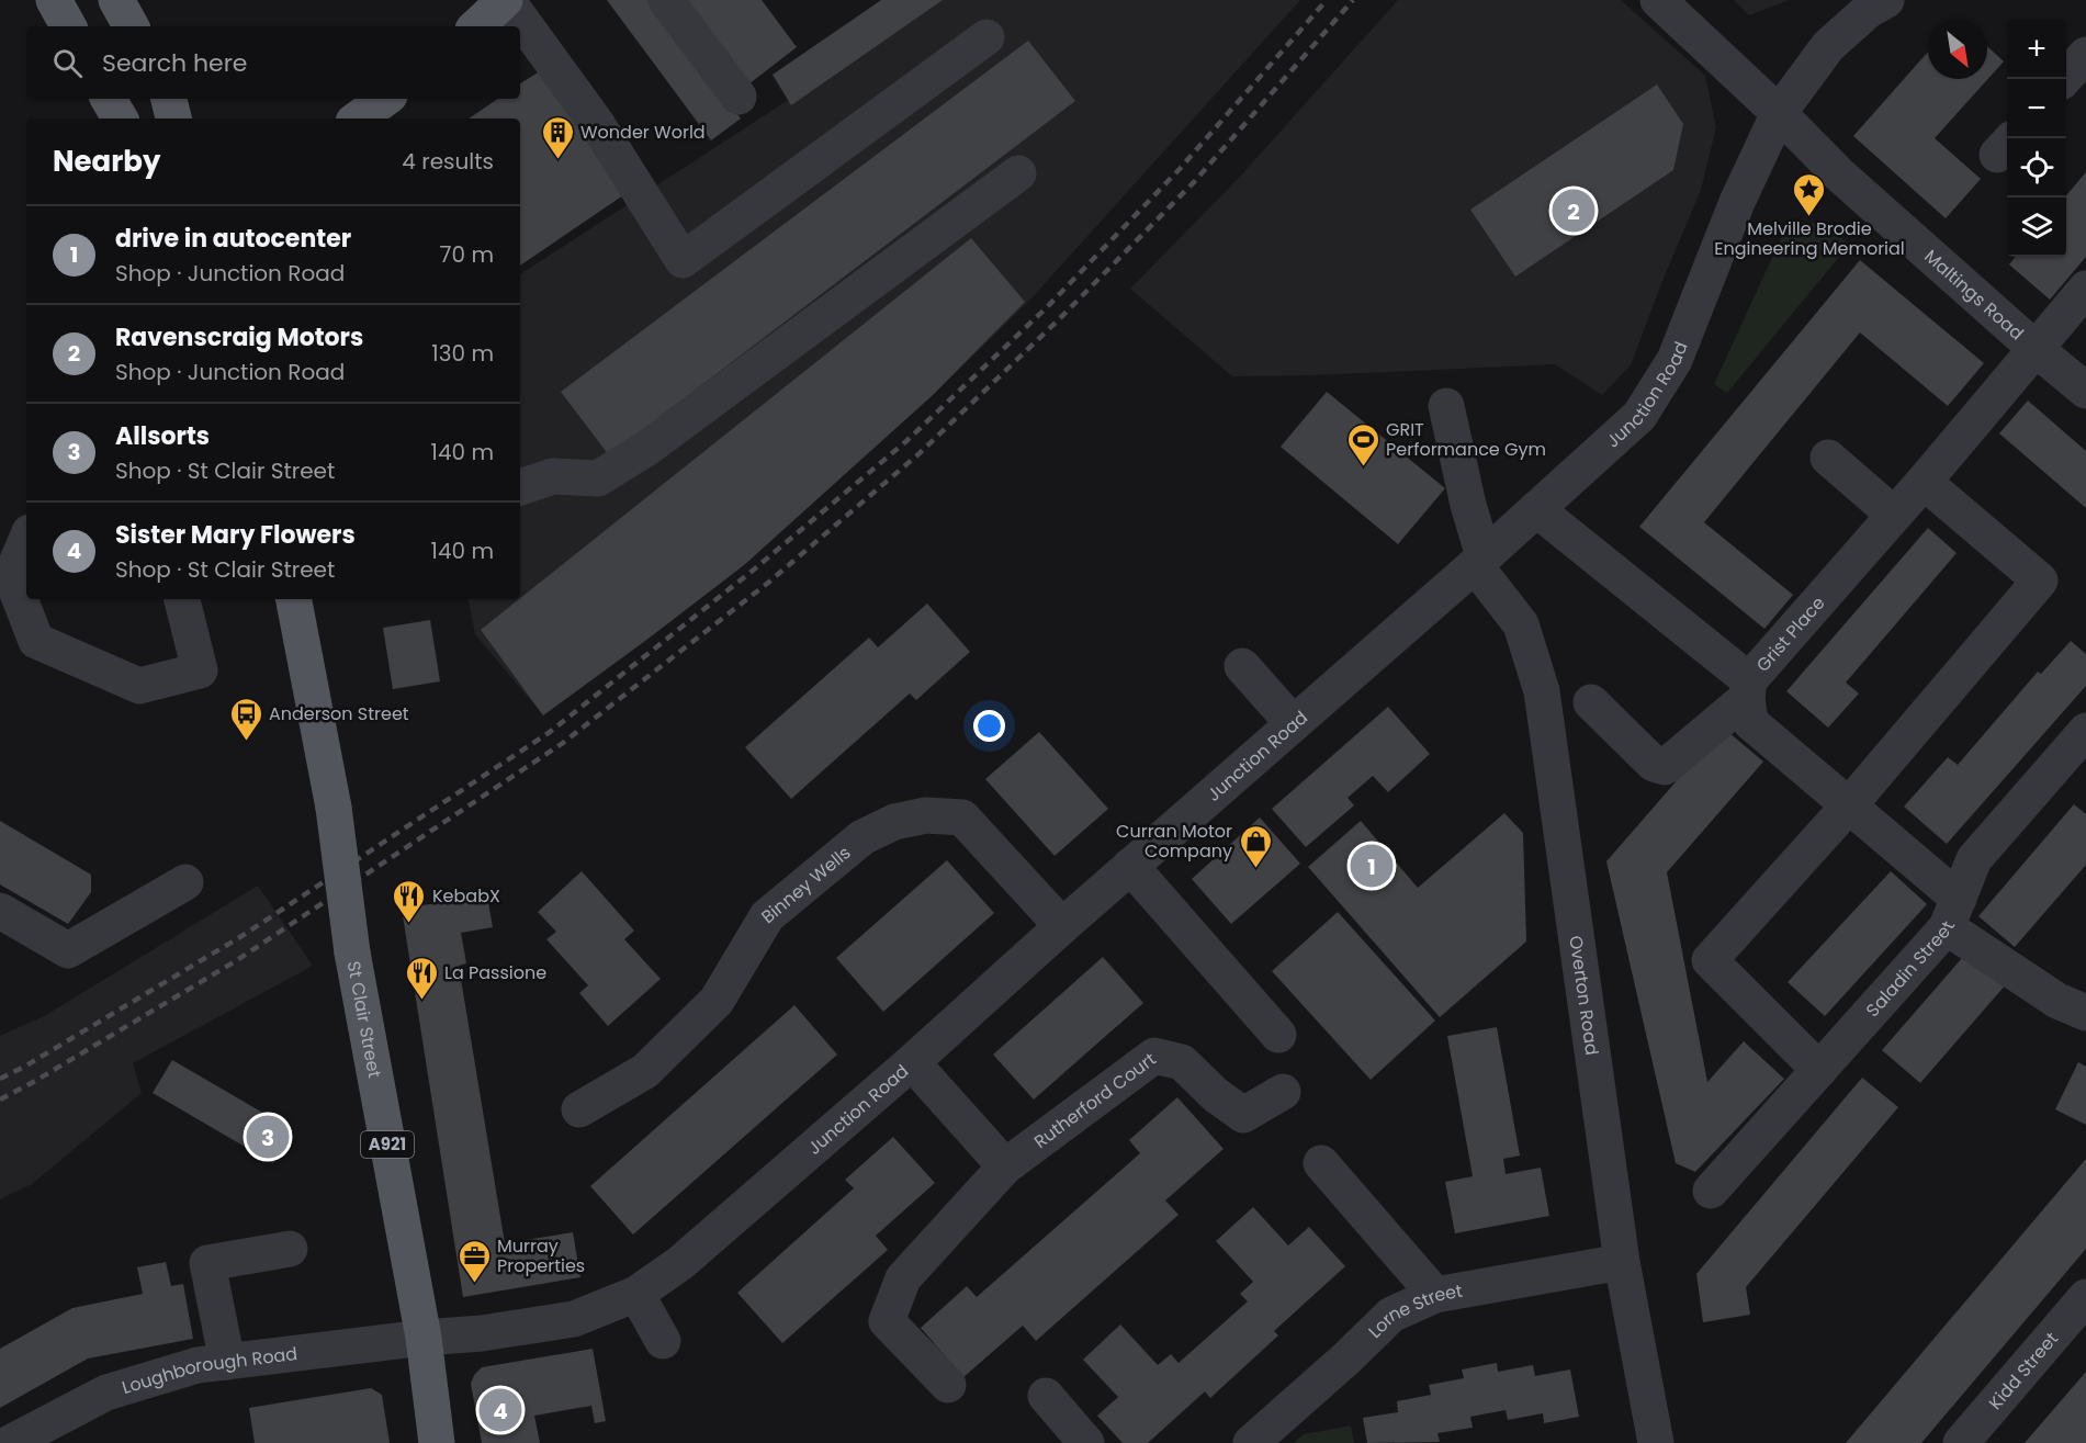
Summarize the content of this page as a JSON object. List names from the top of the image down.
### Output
{
  "streets": {
    "main road": ["St Clair Street", "A921"],
    "street": [
      "Maltings Road",
      "Junction Road",
      "Grist Place",
      "Binney Wells",
      "Saladin Street",
      "Overton Road",
      "Rutherford Court",
      "Lorne Street",
      "Loughborough Road",
      "Kidd Street"
    ]
  },
  "crossings": [
    ["Maltings Road", "Junction Road"],
    ["Maltings Road", "Grist Place"],
    ["Junction Road", "Binney Wells"],
    ["Junction Road", "Overton Road"],
    ["Junction Road", "St Clair Street"],
    ["Junction Road", "Loughborough Road"],
    ["Overton Road", "Lorne Street"],
    ["St Clair Street", "Loughborough Road"]
  ],
  "places": {
    "building": ["Wonder World"],
    "place": ["Melville Brodie Engineering Memorial"],
    "sports": ["GRIT Performance Gym"],
    "bus stop": ["Anderson Street"],
    "shop": ["Curran Motor Company"],
    "restaurant": ["KebabX", "La Passione"],
    "office": ["Murray Properties"]
  },
  "north": "bottom right",
  "page": {
    "map_buttons": ["+", "−"],
    "search": "Search here",
    "heading": ["Nearby", "4 results"],
    "pins": [
      "2",
      "1",
      "3",
      "4"
    ],
    "list": [
      {
        "mark": "1",
        "name": "drive in autocenter",
        "note": "Shop · Junction Road",
        "value": "70 m"
      },
      {
        "mark": "2",
        "name": "Ravenscraig Motors",
        "note": "Shop · Junction Road",
        "value": "130 m"
      },
      {
        "mark": "3",
        "name": "Allsorts",
        "note": "Shop · St Clair Street",
        "value": "140 m"
      },
      {
        "mark": "4",
        "name": "Sister Mary Flowers",
        "note": "Shop · St Clair Street",
        "value": "140 m"
      }
    ]
  }
}
